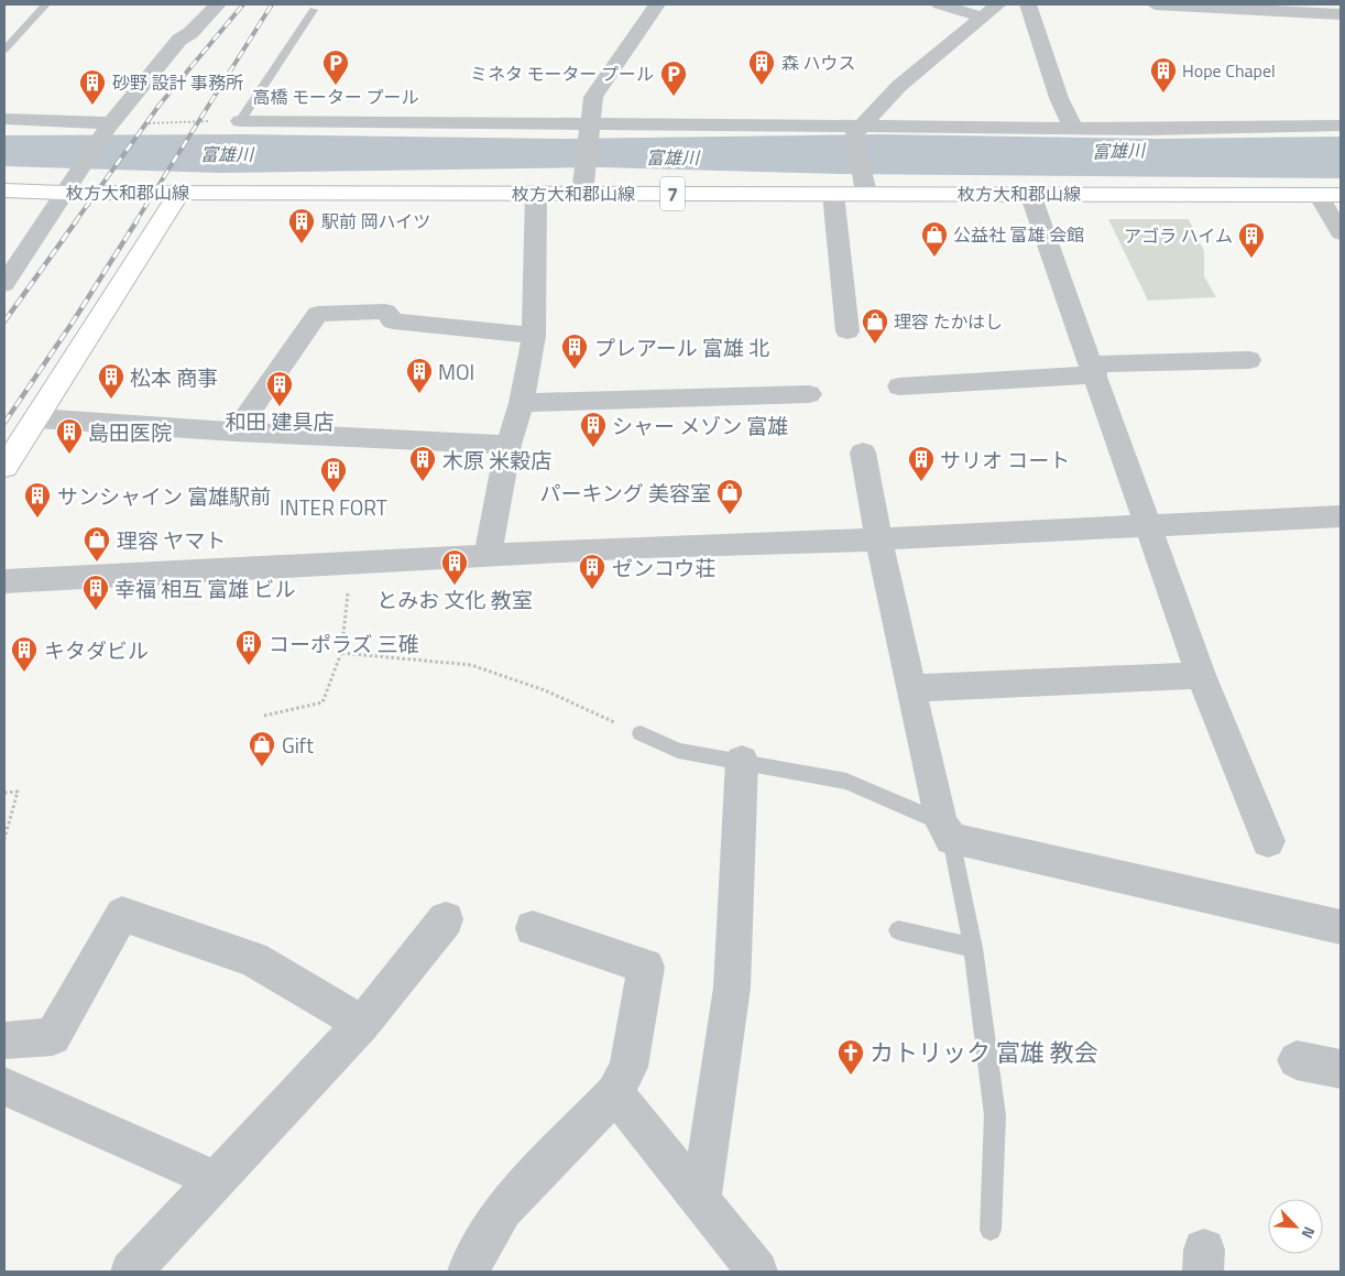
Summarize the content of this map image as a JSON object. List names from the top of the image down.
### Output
{
  "streets": {
    "main road": ["枚方大和郡山線", "7"]
  },
  "water": ["富雄川"],
  "places": {
    "parking": ["高橋 モーター プール", "ミネタ モーター プール"],
    "building": [
      "森 ハウス",
      "Hope Chapel",
      "砂野 設計 事務所",
      "駅前 岡ハイツ",
      "アゴラ ハイム",
      "プレアール 富雄 北",
      "MOI",
      "松本 商事",
      "和田 建具店",
      "シャー メゾン 富雄",
      "島田医院",
      "木原 米穀店",
      "サリオ コート",
      "INTER FORT",
      "サンシャイン 富雄駅前",
      "とみお 文化 教室",
      "ゼンコウ荘",
      "幸福 相互 富雄 ビル",
      "コーポラズ 三碓",
      "キタダビル"
    ],
    "shop": [
      "公益社 富雄 会館",
      "理容 たかはし",
      "パーキング 美容室",
      "理容 ヤマト",
      "Gift"
    ],
    "church": ["カトリック 富雄 教会"]
  },
  "north": "bottom right"
}
